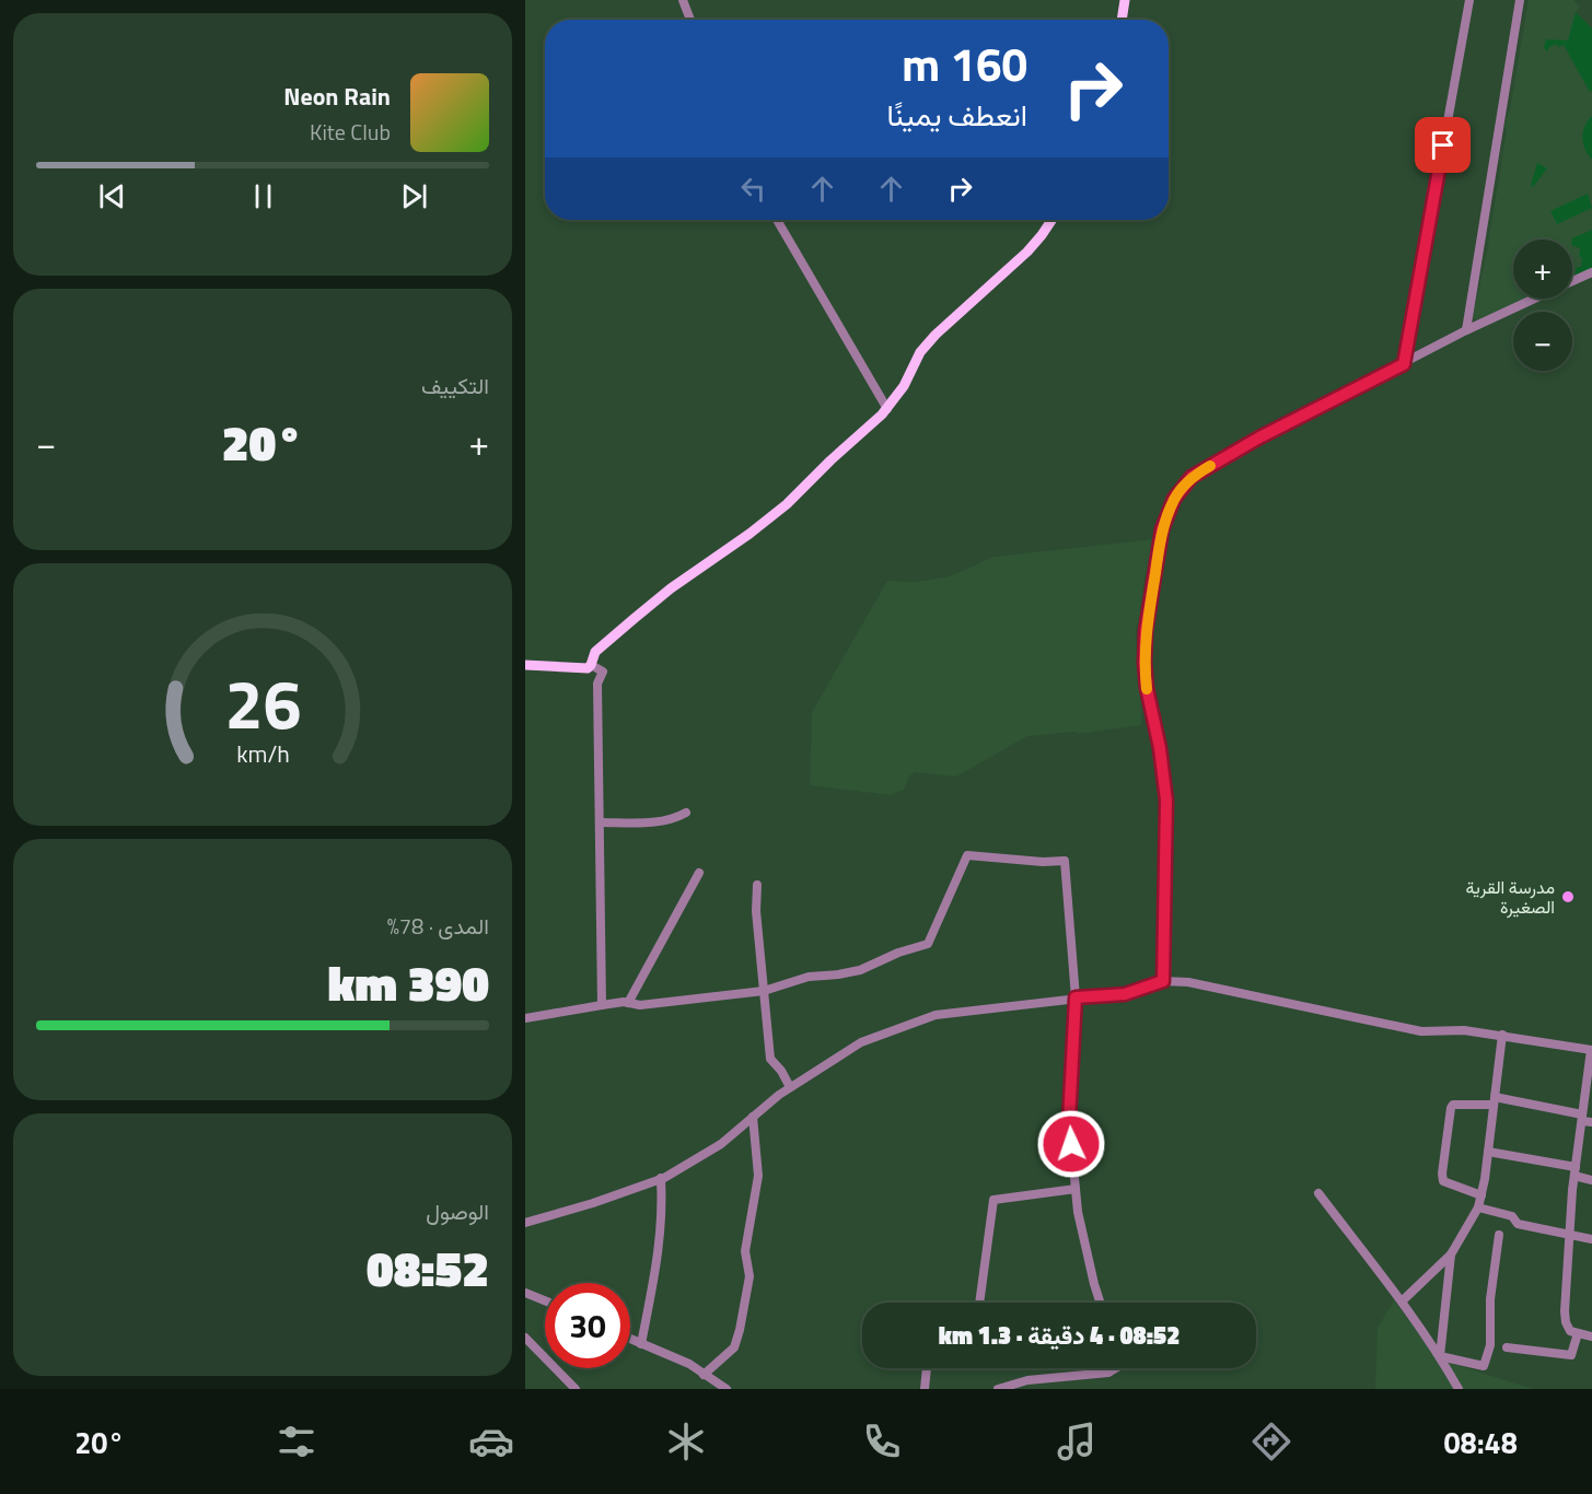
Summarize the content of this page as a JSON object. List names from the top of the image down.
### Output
{
  "places": ["مدرسة القرية الصغيرة"],
  "page": {
    "turn": ["160 m", "انعطف يمينًا"],
    "song": ["Neon Rain", "Kite Club"],
    "map_buttons": ["+", "−"],
    "tile": [
      "التكييف",
      ["المدى · 78%", "390 km"],
      ["الوصول", "08:52"]
    ],
    "heat": ["−", "20°", "+"],
    "limit": "30",
    "trip": "08:52 · 4 دقيقة · 1.3 km",
    "tabs": ["08:48", "20°"],
    "gauge": ["26", "km/h"]
  }
}
